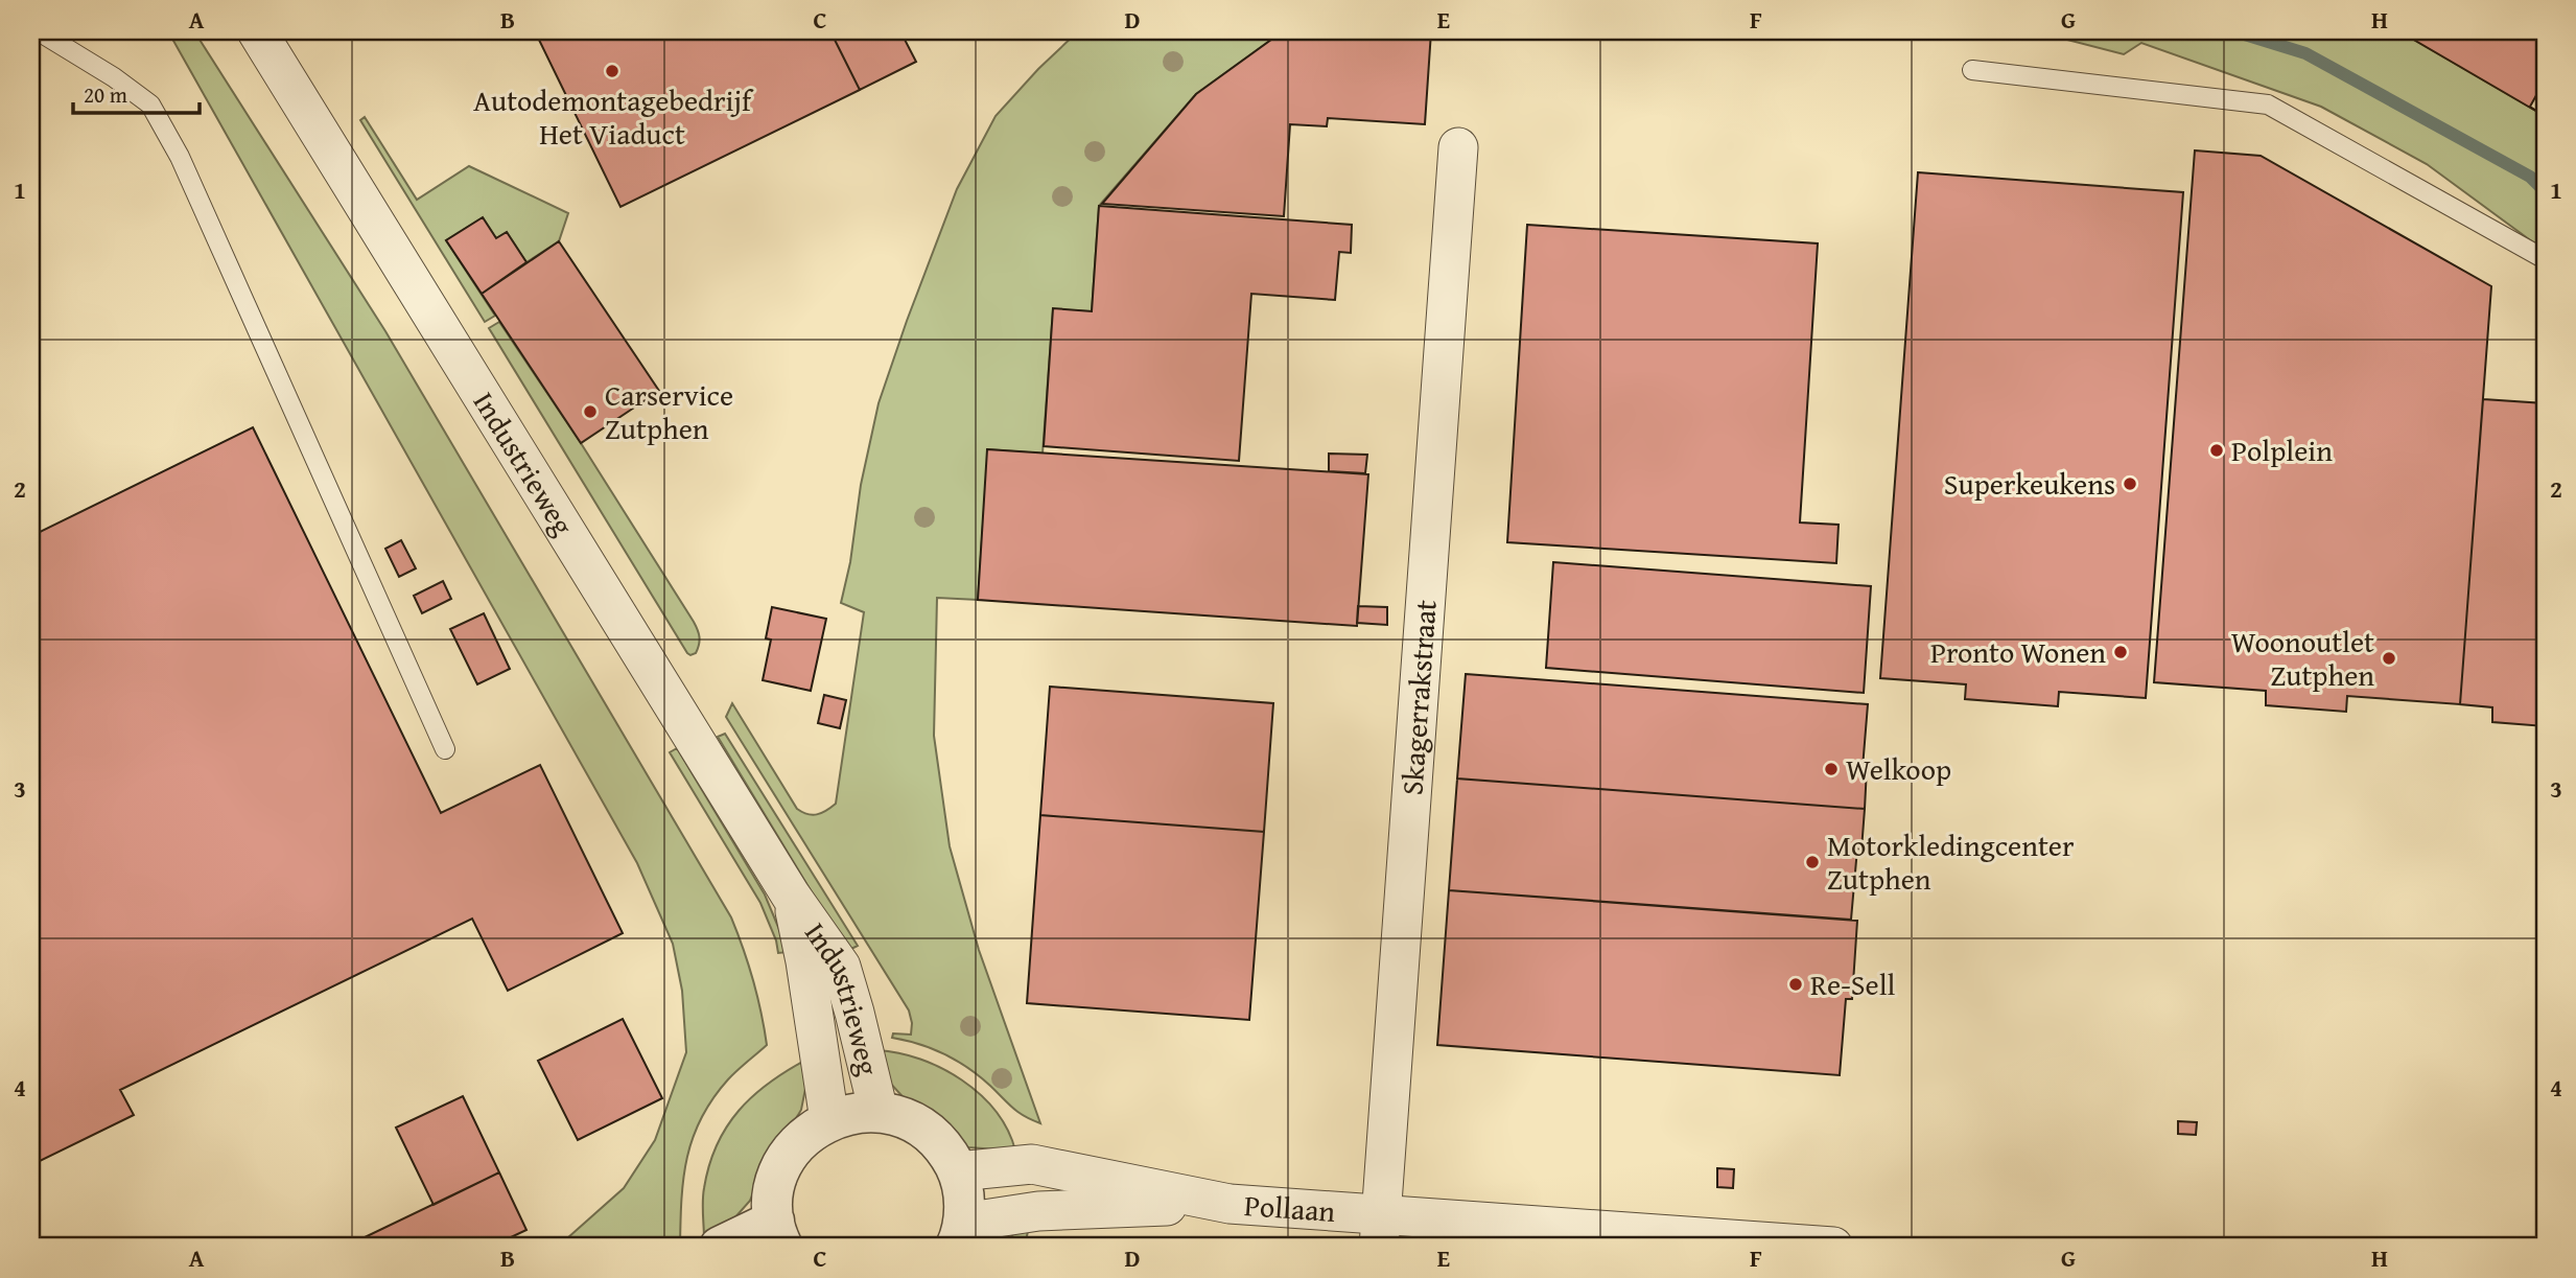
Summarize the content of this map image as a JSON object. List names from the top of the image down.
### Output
{
  "streets": {
    "street": ["Industrieweg", "Skagerrakstraat", "Pollaan"]
  },
  "crossings": [
    ["Skagerrakstraat", "Pollaan"]
  ],
  "places": [
    "Autodemontagebedrijf Het Viaduct",
    "Carservice Zutphen",
    "Polplein",
    "Superkeukens",
    "Pronto Wonen",
    "Woonoutlet Zutphen",
    "Welkoop",
    "Motorkledingcenter Zutphen",
    "Re-Sell"
  ],
  "scale_bar": "20 m",
  "grid": {
    "columns": [
      "A",
      "B",
      "C",
      "D",
      "E",
      "F",
      "G",
      "H"
    ],
    "rows": [
      "1",
      "2",
      "3",
      "4"
    ]
  }
}
